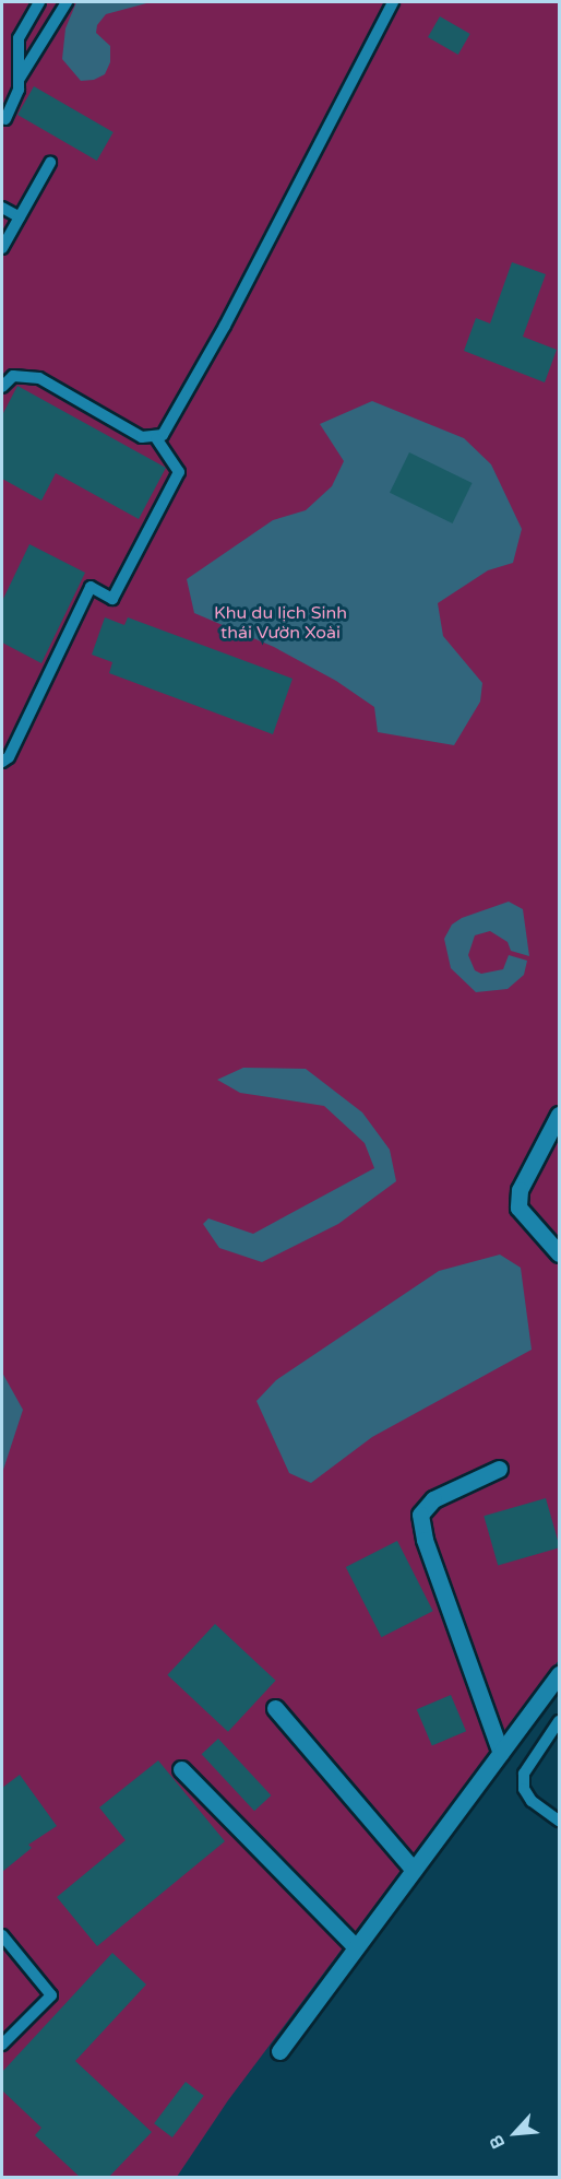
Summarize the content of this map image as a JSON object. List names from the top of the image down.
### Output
{
  "parks": ["Khu du lịch Sinh thái Vườn Xoài"],
  "north": "bottom left"
}
